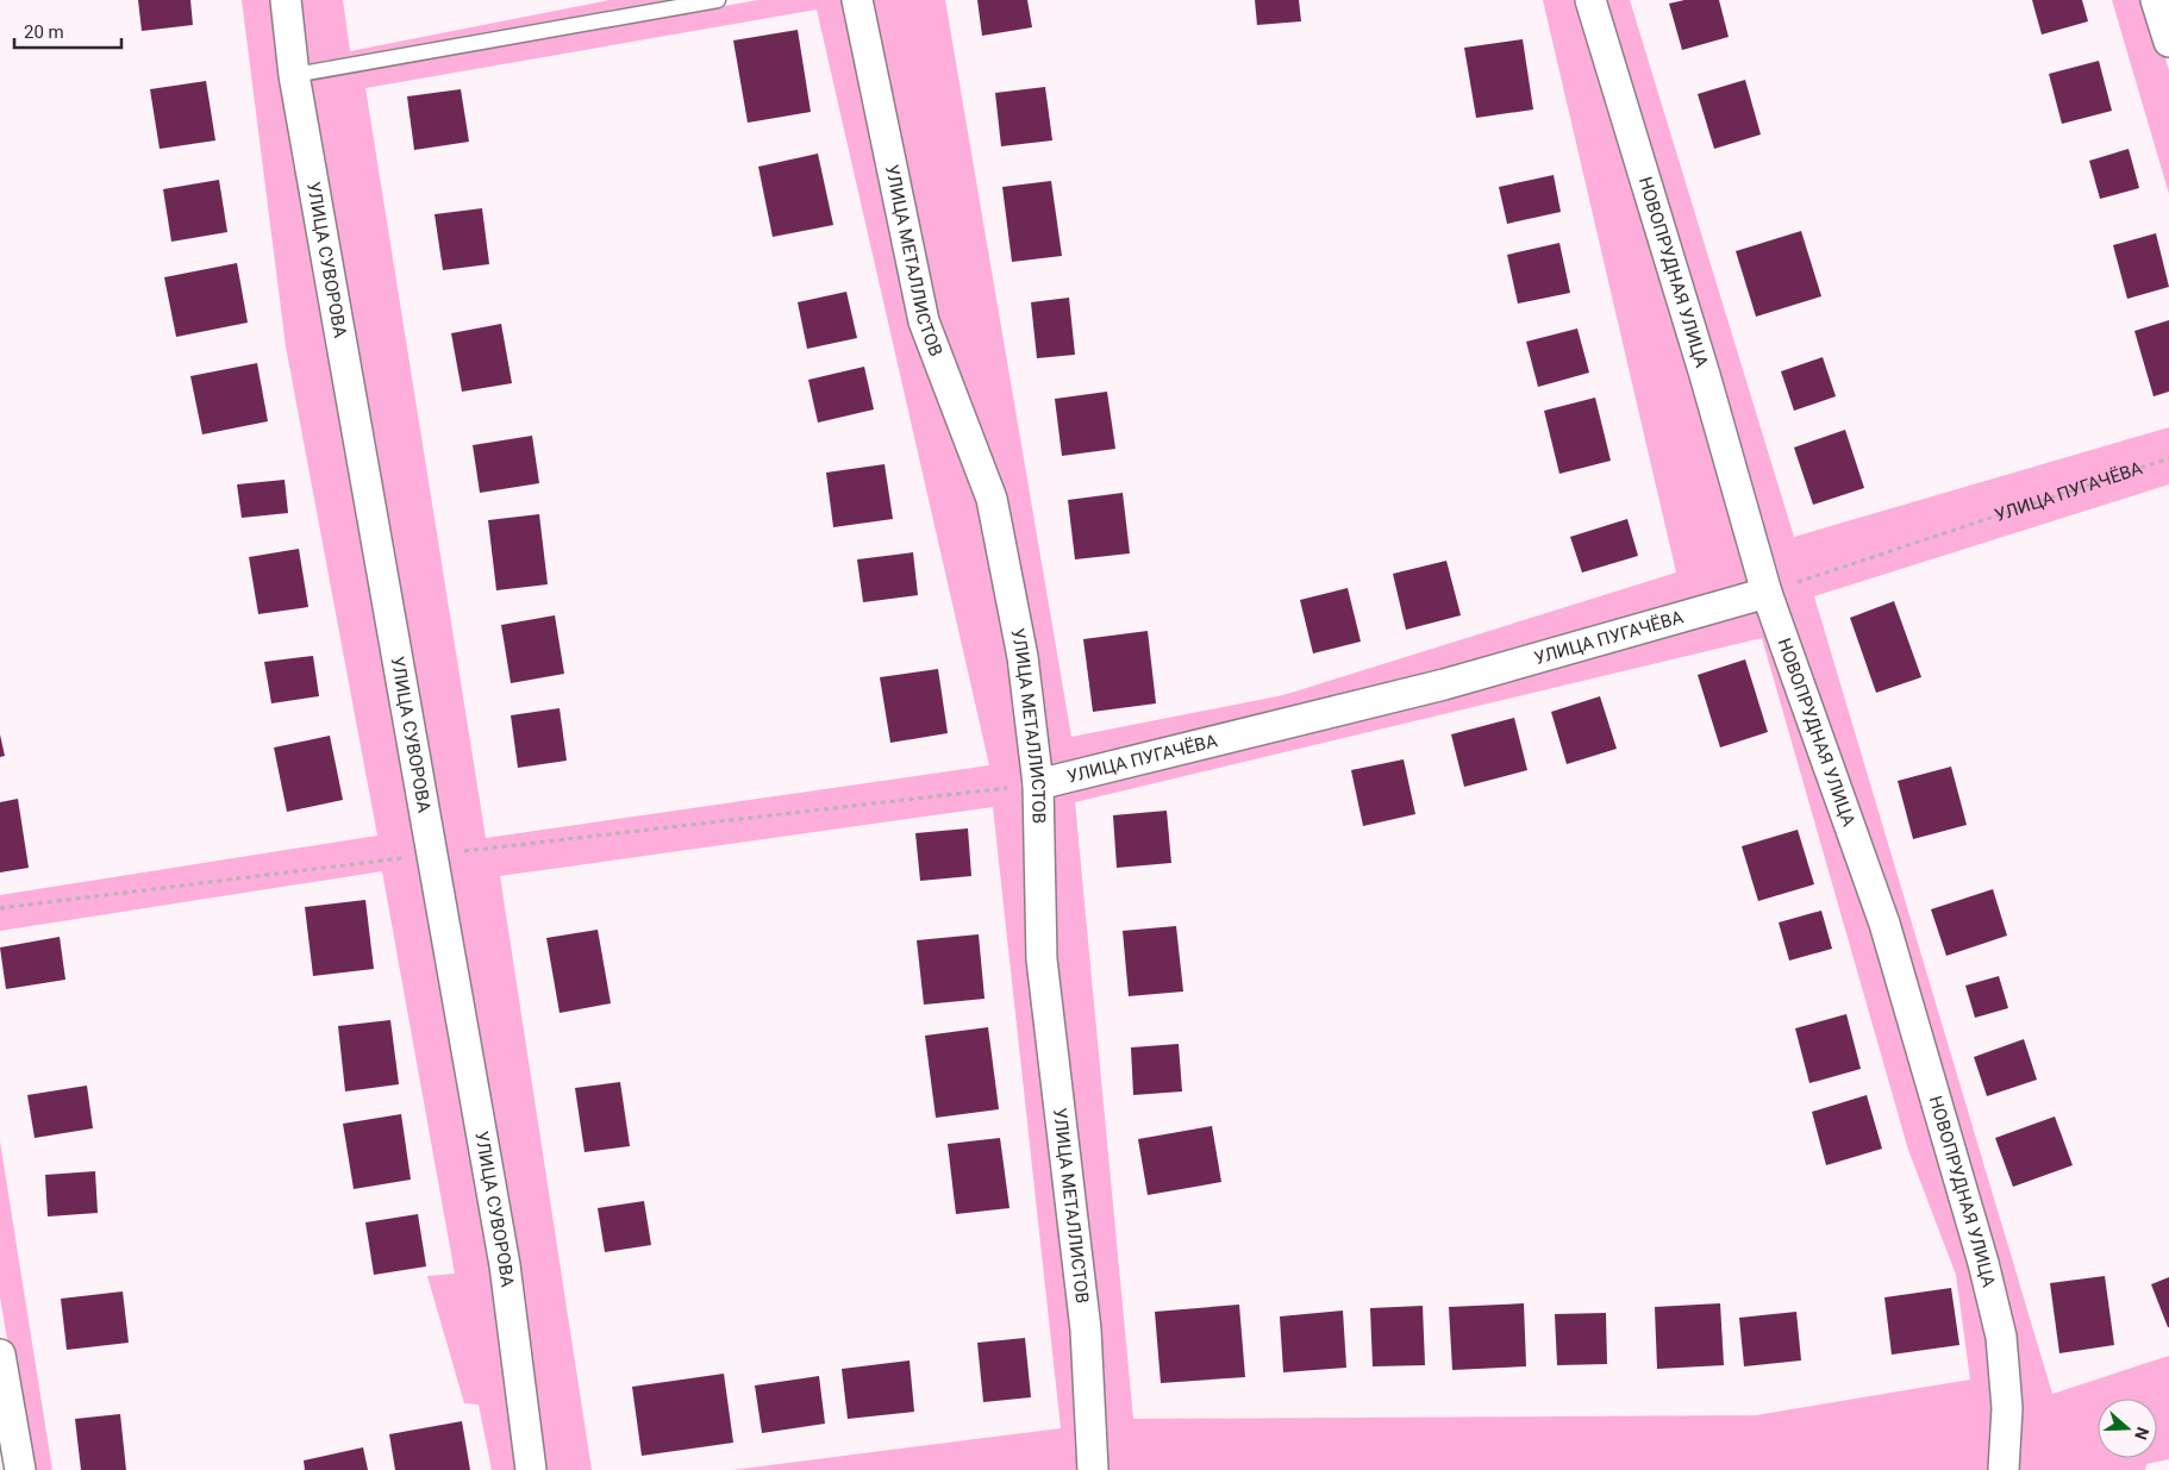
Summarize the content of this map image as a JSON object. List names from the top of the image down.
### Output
{
  "streets": {
    "street": [
      "УЛИЦА СУВОРОВА",
      "УЛИЦА МЕТАЛЛИСТОВ",
      "НОВОПРУДНАЯ УЛИЦА",
      "УЛИЦА ПУГАЧЁВА"
    ]
  },
  "crossings": [
    ["УЛИЦА МЕТАЛЛИСТОВ", "УЛИЦА ПУГАЧЁВА"],
    ["НОВОПРУДНАЯ УЛИЦА", "УЛИЦА ПУГАЧЁВА"]
  ],
  "scale_bar": "20 m",
  "north": "right"
}
